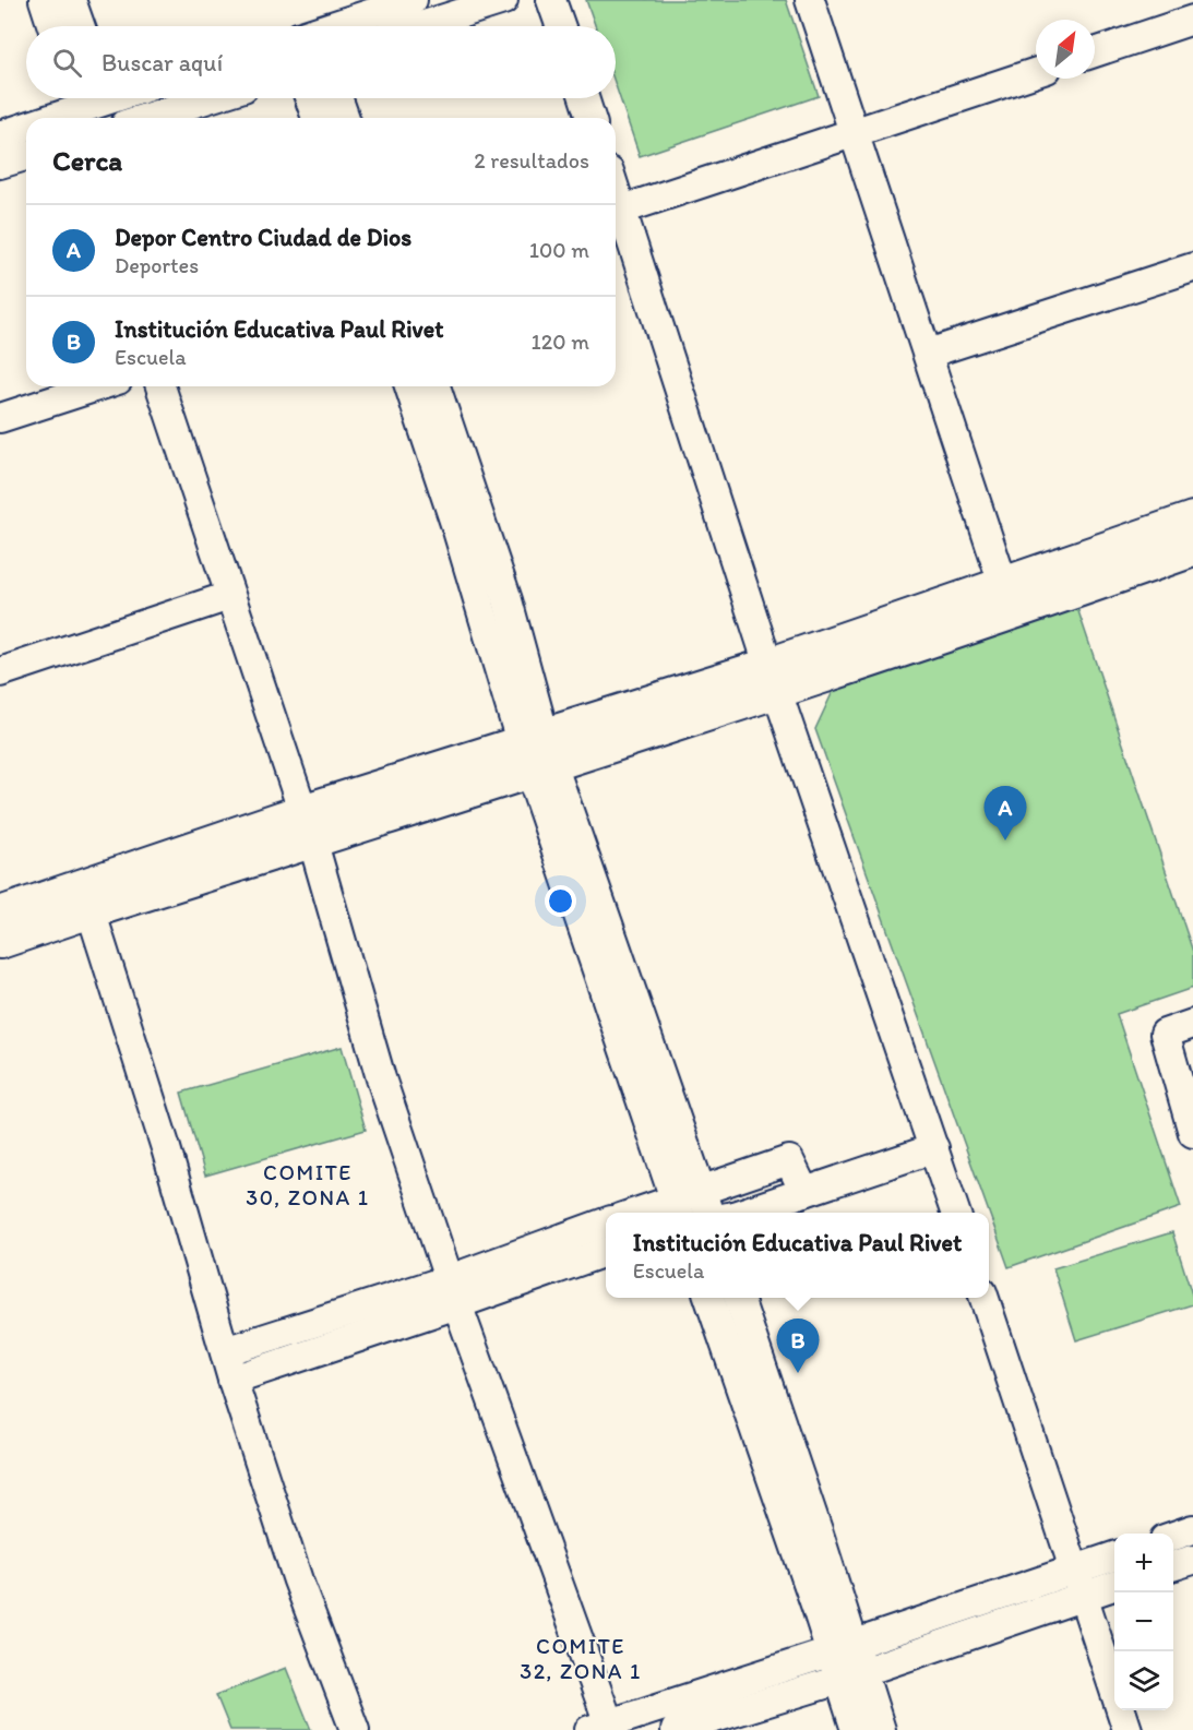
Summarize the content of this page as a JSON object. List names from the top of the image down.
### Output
{
  "districts": ["COMITE 30, ZONA 1", "COMITE 32, ZONA 1"],
  "north": "top right",
  "page": {
    "search": "Buscar aquí",
    "heading": ["Cerca", "2 resultados"],
    "list": [
      {
        "mark": "A",
        "name": "Depor Centro Ciudad de Dios",
        "note": "Deportes",
        "value": "100 m"
      },
      {
        "mark": "B",
        "name": "Institución Educativa Paul Rivet",
        "note": "Escuela",
        "value": "120 m"
      }
    ],
    "pins": ["A", "B"],
    "popup": ["Institución Educativa Paul Rivet", "Escuela"],
    "map_buttons": ["+", "−"]
  }
}
